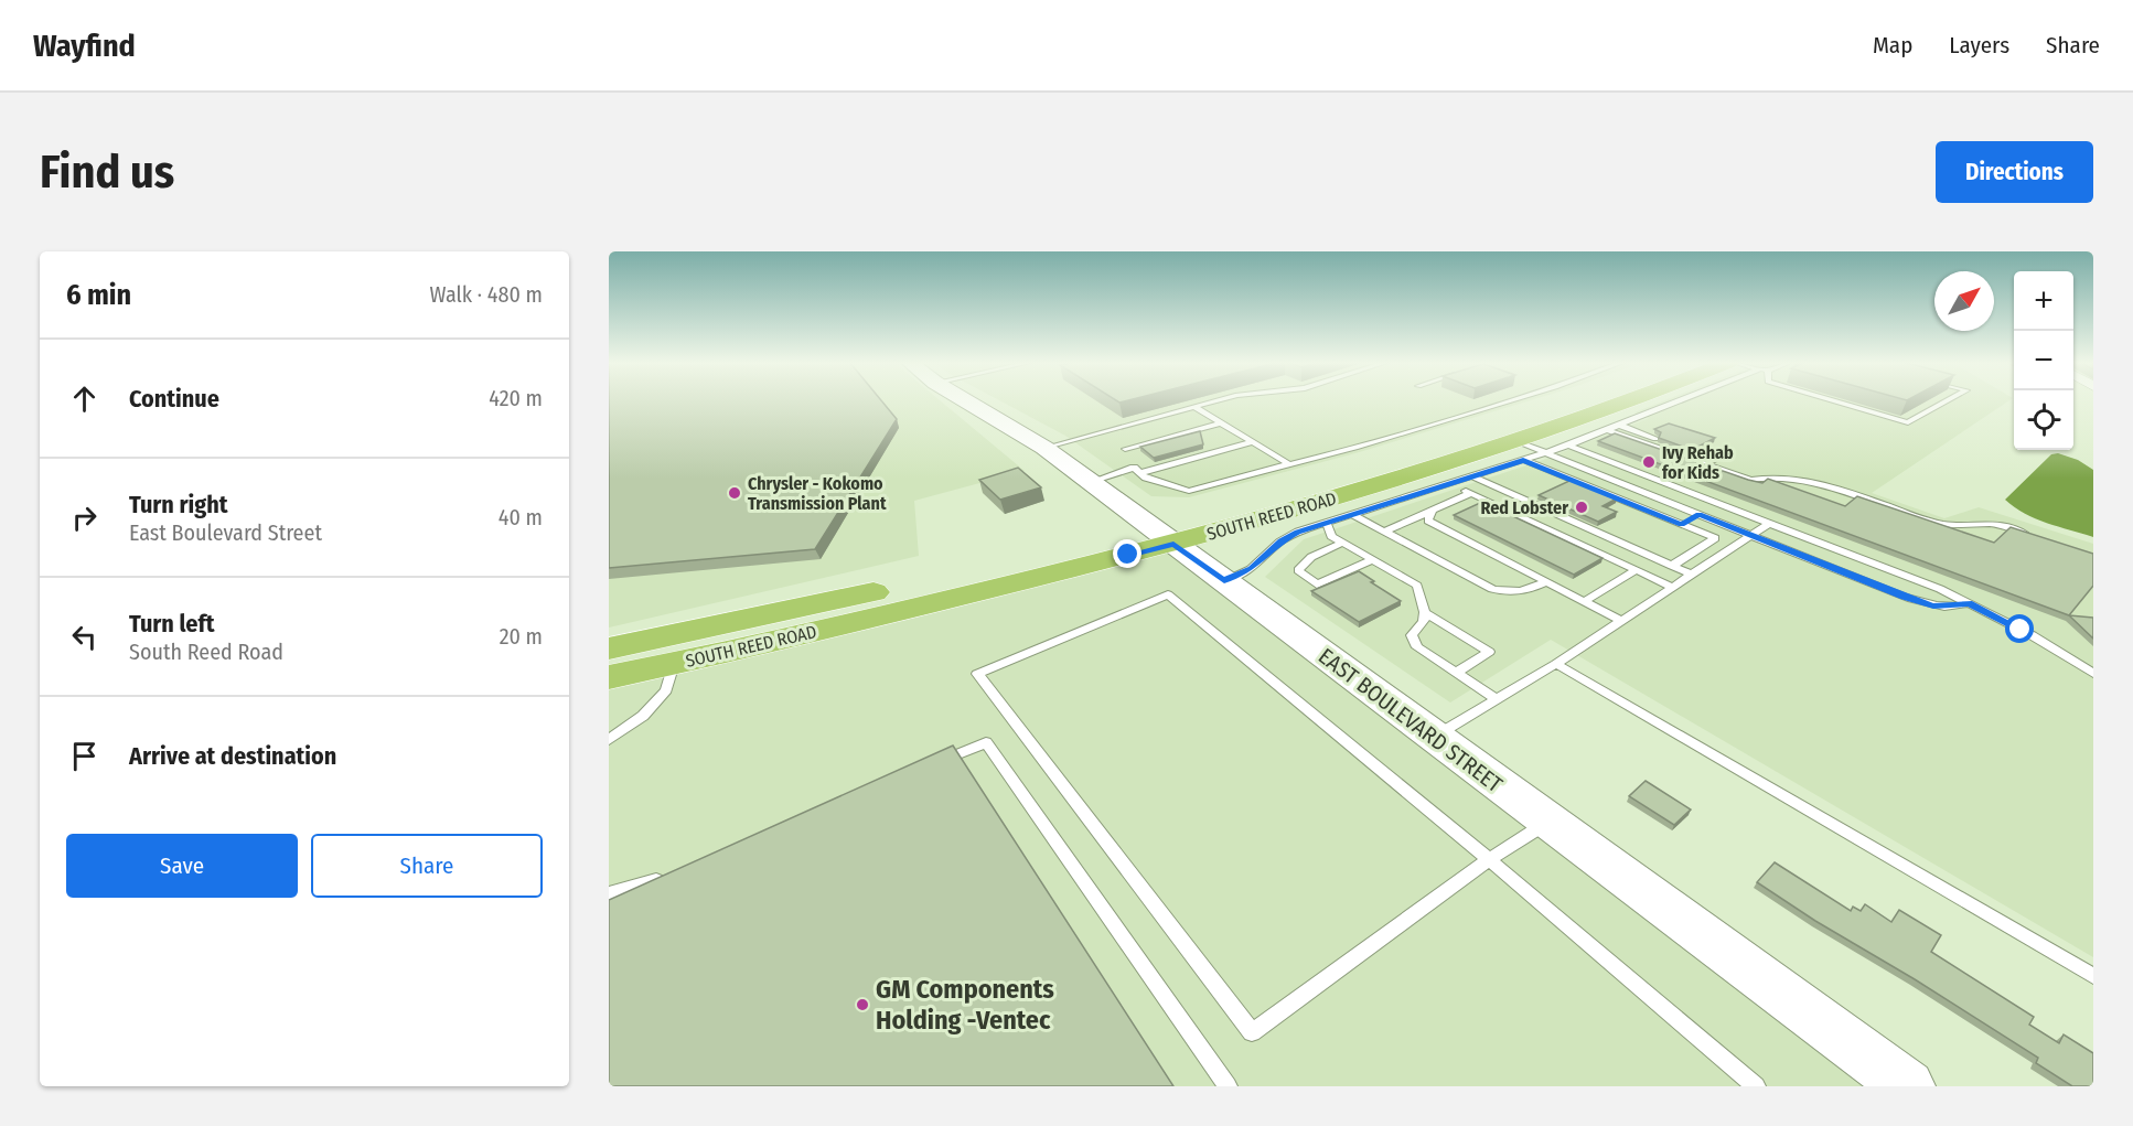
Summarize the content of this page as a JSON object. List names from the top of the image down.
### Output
{
  "streets": {
    "main road": ["SOUTH REED ROAD", "EAST BOULEVARD STREET"]
  },
  "crossings": [
    ["SOUTH REED ROAD", "EAST BOULEVARD STREET"]
  ],
  "places": [
    "Ivy Rehab for Kids",
    "Chrysler - Kokomo Transmission Plant",
    "Red Lobster",
    "GM Components Holding -Ventec"
  ],
  "north": "top right",
  "page": {
    "header": "Wayfind",
    "nav": ["Map", "Layers", "Share"],
    "buttons": [
      "Directions",
      ["Save", "Share"]
    ],
    "title": "Find us",
    "heading": ["6 min", "Walk · 480 m"],
    "map_buttons": ["+", "−"],
    "list": [
      ["Continue", "420 m"],
      ["Turn right", "East Boulevard Street", "40 m"],
      ["Turn left", "South Reed Road", "20 m"],
      "Arrive at destination"
    ]
  }
}
